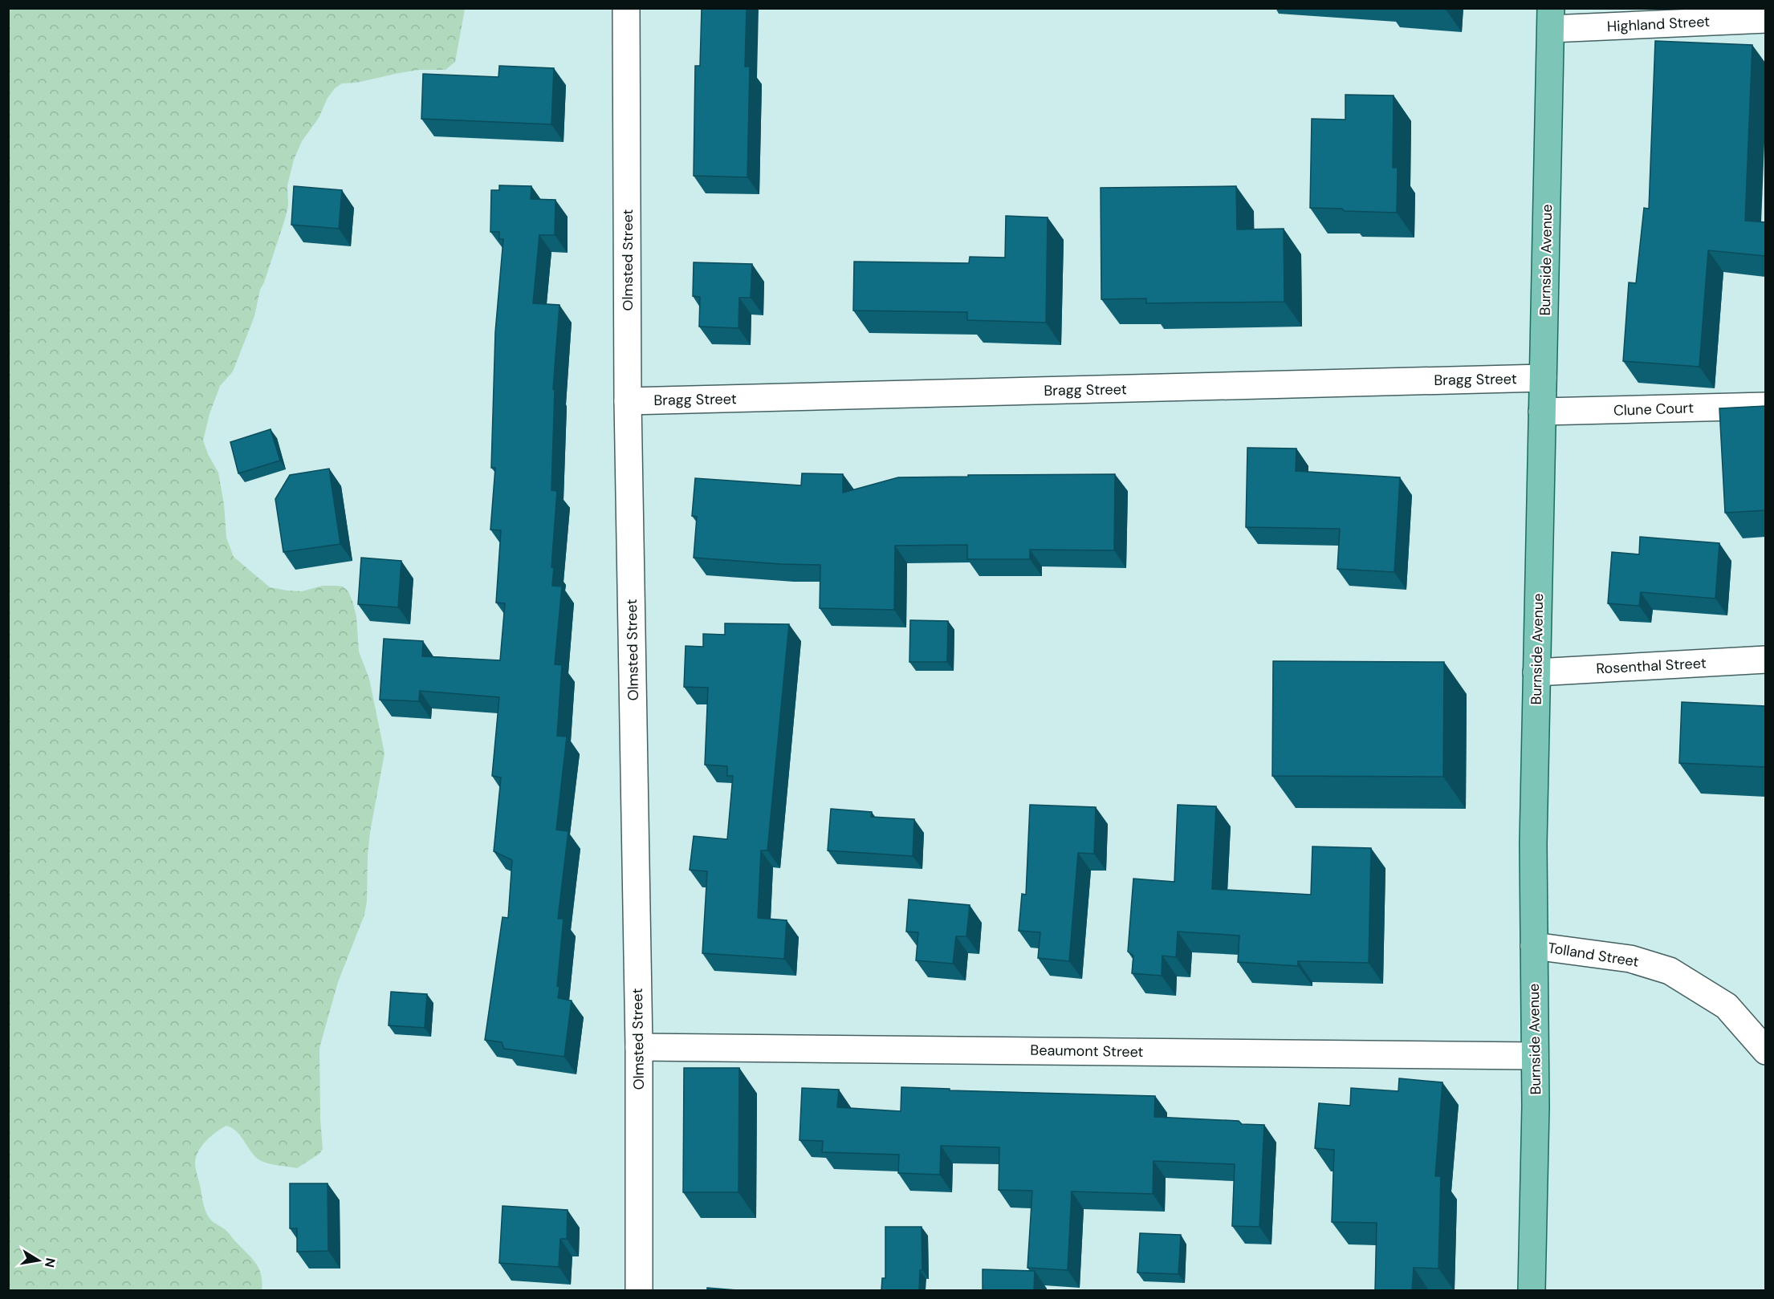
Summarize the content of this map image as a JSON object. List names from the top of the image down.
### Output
{
  "streets": {
    "main road": ["Burnside Avenue"],
    "street": [
      "Highland Street",
      "Olmsted Street",
      "Bragg Street",
      "Clune Court",
      "Rosenthal Street",
      "Tolland Street",
      "Beaumont Street"
    ]
  },
  "crossings": [
    ["Highland Street", "Burnside Avenue"],
    ["Olmsted Street", "Bragg Street"],
    ["Olmsted Street", "Beaumont Street"],
    ["Burnside Avenue", "Bragg Street"],
    ["Burnside Avenue", "Clune Court"],
    ["Burnside Avenue", "Rosenthal Street"],
    ["Burnside Avenue", "Tolland Street"],
    ["Burnside Avenue", "Beaumont Street"]
  ],
  "north": "right"
}
